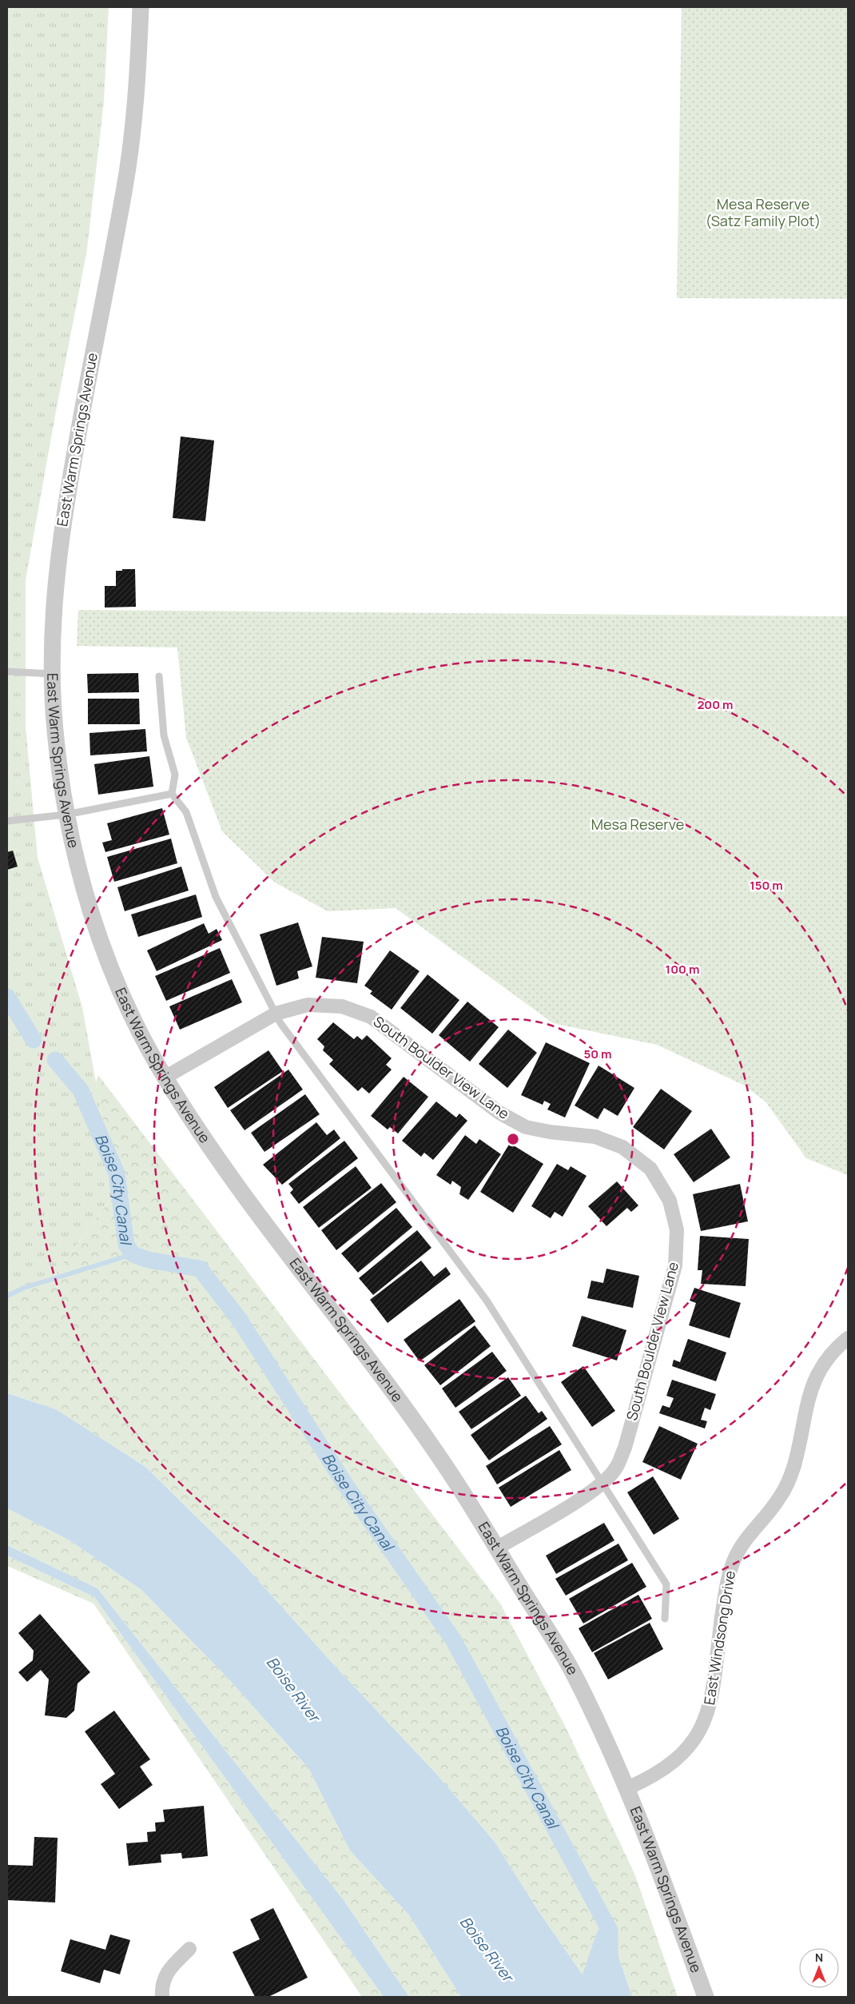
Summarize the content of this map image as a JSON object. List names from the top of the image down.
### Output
{
  "streets": {
    "street": ["East Warm Springs Avenue", "South Boulder View Lane", "East Windsong Drive"]
  },
  "crossings": [
    ["East Warm Springs Avenue", "South Boulder View Lane"],
    ["East Warm Springs Avenue", "East Windsong Drive"]
  ],
  "water": ["Boise City Canal", "Boise River"],
  "parks": ["Mesa Reserve (Satz Family Plot)", "Mesa Reserve"],
  "north": "top",
  "rings": [
    "200 m",
    "150 m",
    "100 m",
    "50 m"
  ]
}
